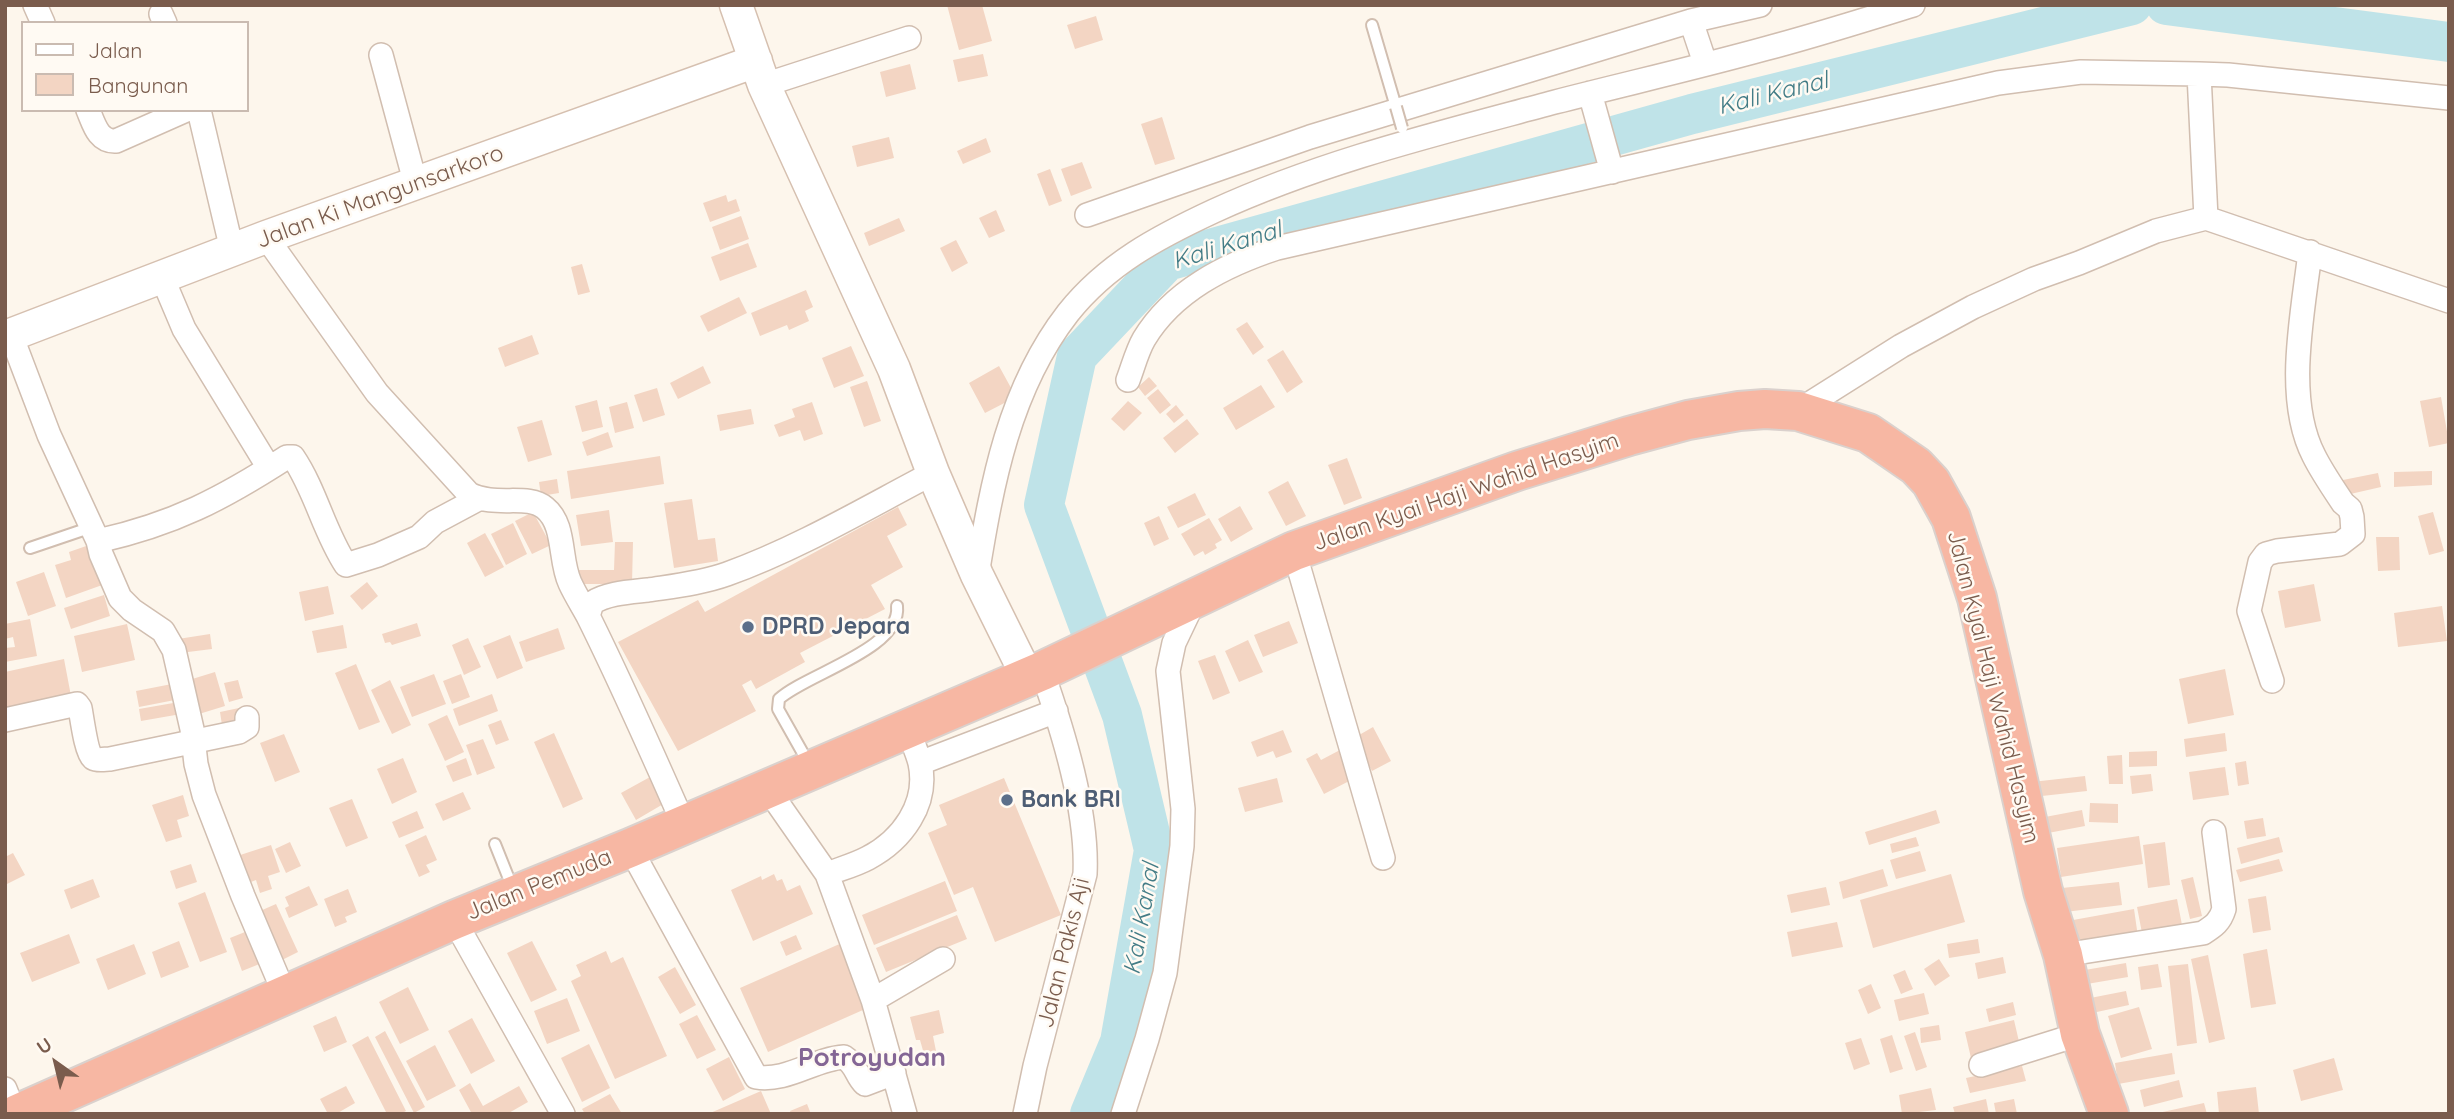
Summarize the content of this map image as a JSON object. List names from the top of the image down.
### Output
{
  "streets": {
    "highway": ["Jalan Kyai Haji Wahid Hasyim", "Jalan Pemuda"],
    "main road": ["Jalan Ki Mangunsarkoro"],
    "street": ["Jalan Pakis Aji"]
  },
  "crossings": [
    ["Jalan Kyai Haji Wahid Hasyim", "Jalan Pemuda"],
    ["Jalan Kyai Haji Wahid Hasyim", "Jalan Pakis Aji"],
    ["Jalan Pemuda", "Jalan Pakis Aji"]
  ],
  "districts": ["Potroyudan"],
  "water": ["Kali Kanal"],
  "places": ["DPRD Jepara", "Bank BRI"],
  "legend": ["Jalan", "Bangunan"],
  "north": "top left"
}
